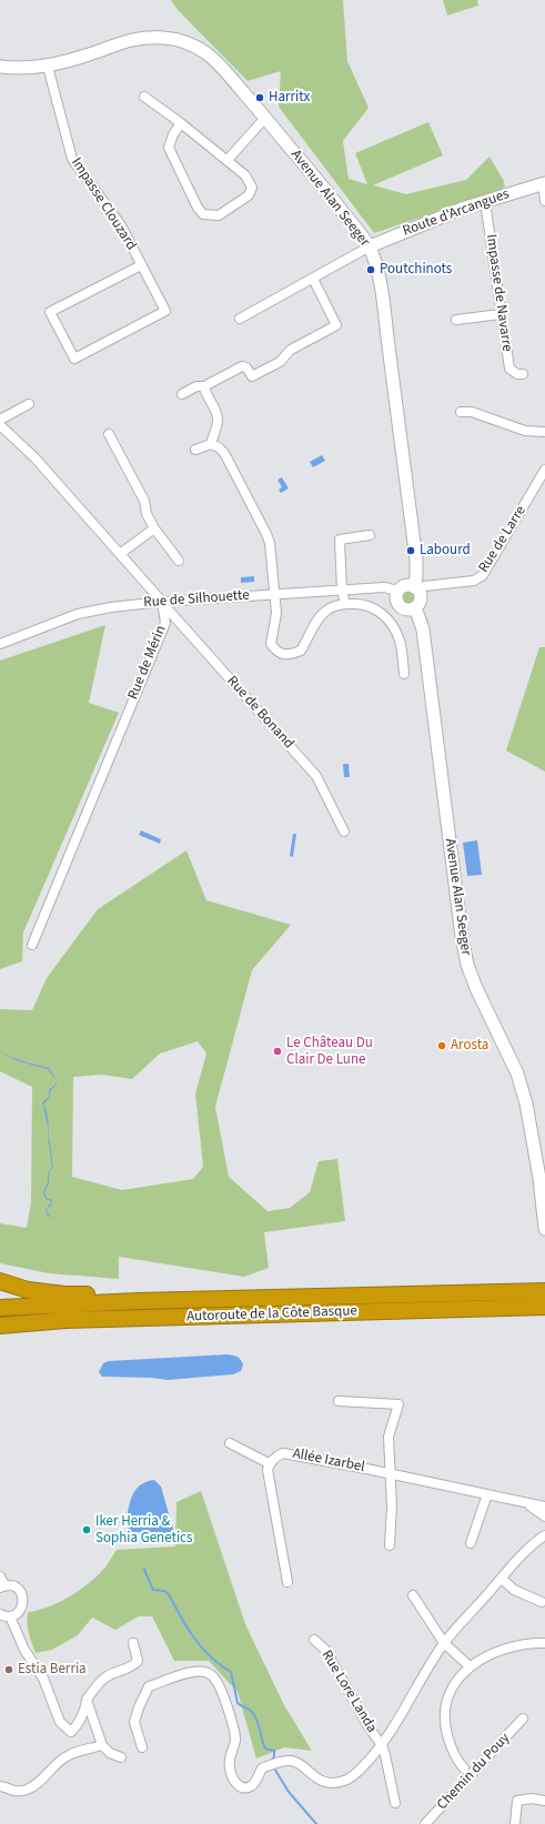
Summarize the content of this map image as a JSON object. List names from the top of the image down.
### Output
{
  "streets": {
    "highway": ["Autoroute de la Côte Basque"],
    "main road": ["Avenue Alan Seeger", "Route d'Arcangues"],
    "street": [
      "Impasse Clouzard",
      "Impasse de Navarre",
      "Rue de Larre",
      "Rue de Silhouette",
      "Rue de Mérin",
      "Rue de Bonand",
      "Allée Izarbel",
      "Rue Lore Landa",
      "Chemin du Pouy"
    ]
  },
  "crossings": [
    ["Avenue Alan Seeger", "Impasse Clouzard"],
    ["Avenue Alan Seeger", "Route d'Arcangues"],
    ["Avenue Alan Seeger", "Rue de Larre"],
    ["Avenue Alan Seeger", "Rue de Silhouette"],
    ["Route d'Arcangues", "Impasse de Navarre"],
    ["Rue de Larre", "Rue de Silhouette"],
    ["Rue de Silhouette", "Rue de Mérin"],
    ["Rue de Silhouette", "Rue de Bonand"],
    ["Rue de Mérin", "Rue de Bonand"]
  ],
  "places": [
    "Harritx",
    "Poutchinots",
    "Labourd",
    "Arosta",
    "Le Château Du Clair De Lune",
    "Iker Herria & Sophia Genetics",
    "Estia Berria"
  ]
}
